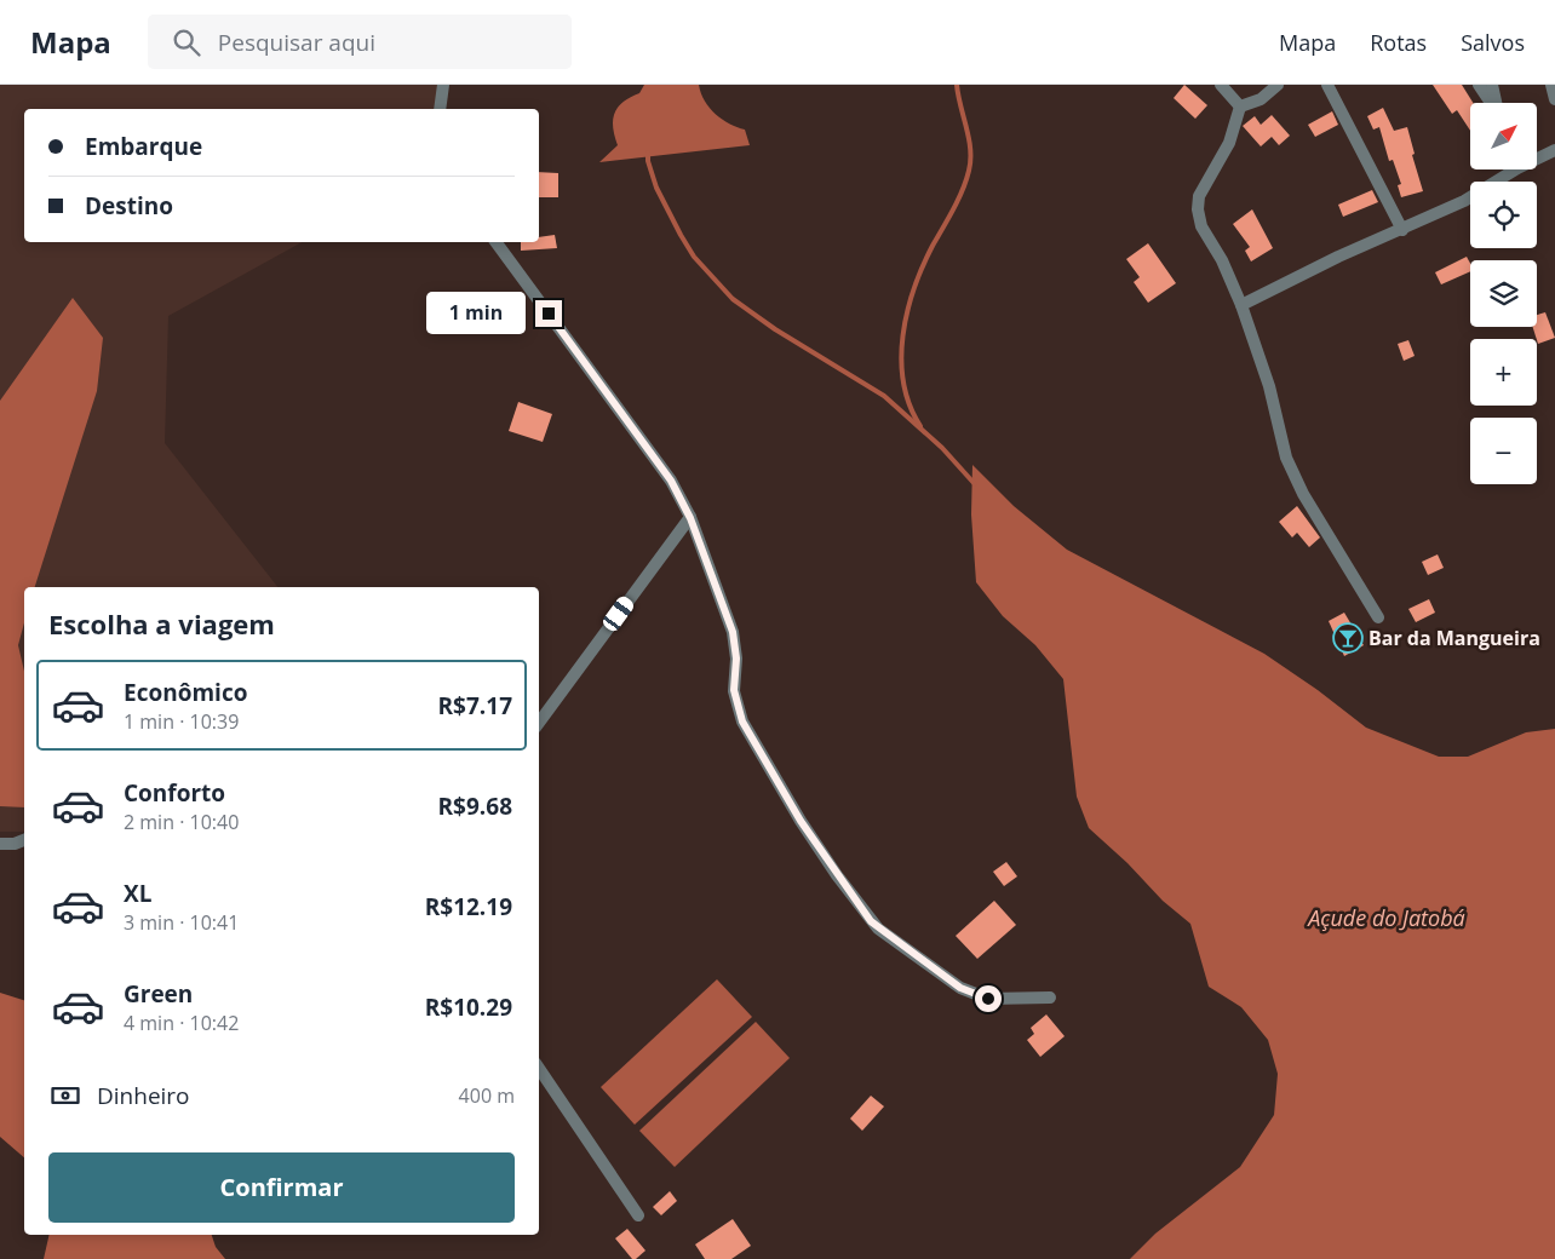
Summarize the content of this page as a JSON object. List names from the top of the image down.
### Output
{
  "water": ["Açude do Jatobá"],
  "places": {
    "bar": ["Bar da Mangueira"]
  },
  "north": "top right",
  "page": {
    "header": "Mapa",
    "search": "Pesquisar aqui",
    "nav": ["Mapa", "Rotas", "Salvos"],
    "map_buttons": ["+", "−"],
    "banner": ["Embarque", "Destino"],
    "bubble": "1 min",
    "heading": "Escolha a viagem",
    "list": [
      {
        "name": "Econômico",
        "note": "1 min · 10:39",
        "value": "R$7.17"
      },
      {
        "name": "Conforto",
        "note": "2 min · 10:40",
        "value": "R$9.68"
      },
      {
        "name": "XL",
        "note": "3 min · 10:41",
        "value": "R$12.19"
      },
      {
        "name": "Green",
        "note": "4 min · 10:42",
        "value": "R$10.29"
      }
    ],
    "pay": ["Dinheiro", "400 m"],
    "buttons": "Confirmar"
  }
}
